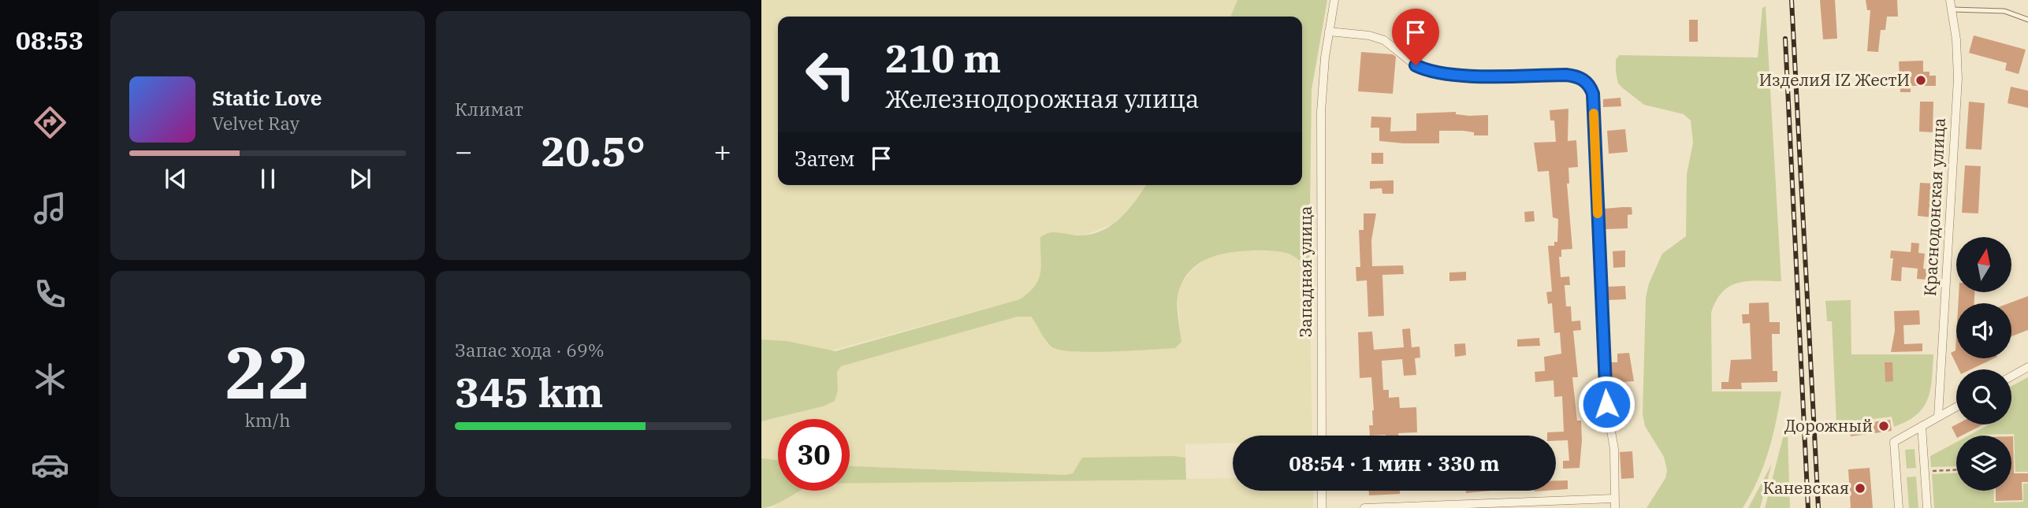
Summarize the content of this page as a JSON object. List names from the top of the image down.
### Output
{
  "streets": {
    "street": ["Краснодонская улица", "Западная улица"]
  },
  "places": ["ИзделиЯ IZ ЖестИ", "Дорожный", "Каневская"],
  "north": "top",
  "page": {
    "tabs": "08:53",
    "tile": [
      "Климат",
      ["22", "km/h"],
      ["Запас хода · 69%", "345 km"]
    ],
    "turn": ["210 m", "Железнодорожная улица"],
    "song": ["Static Love", "Velvet Ray"],
    "heat": ["−", "20.5°", "+"],
    "then": "Затем",
    "limit": "30",
    "trip": "08:54 · 1 мин · 330 m"
  }
}
